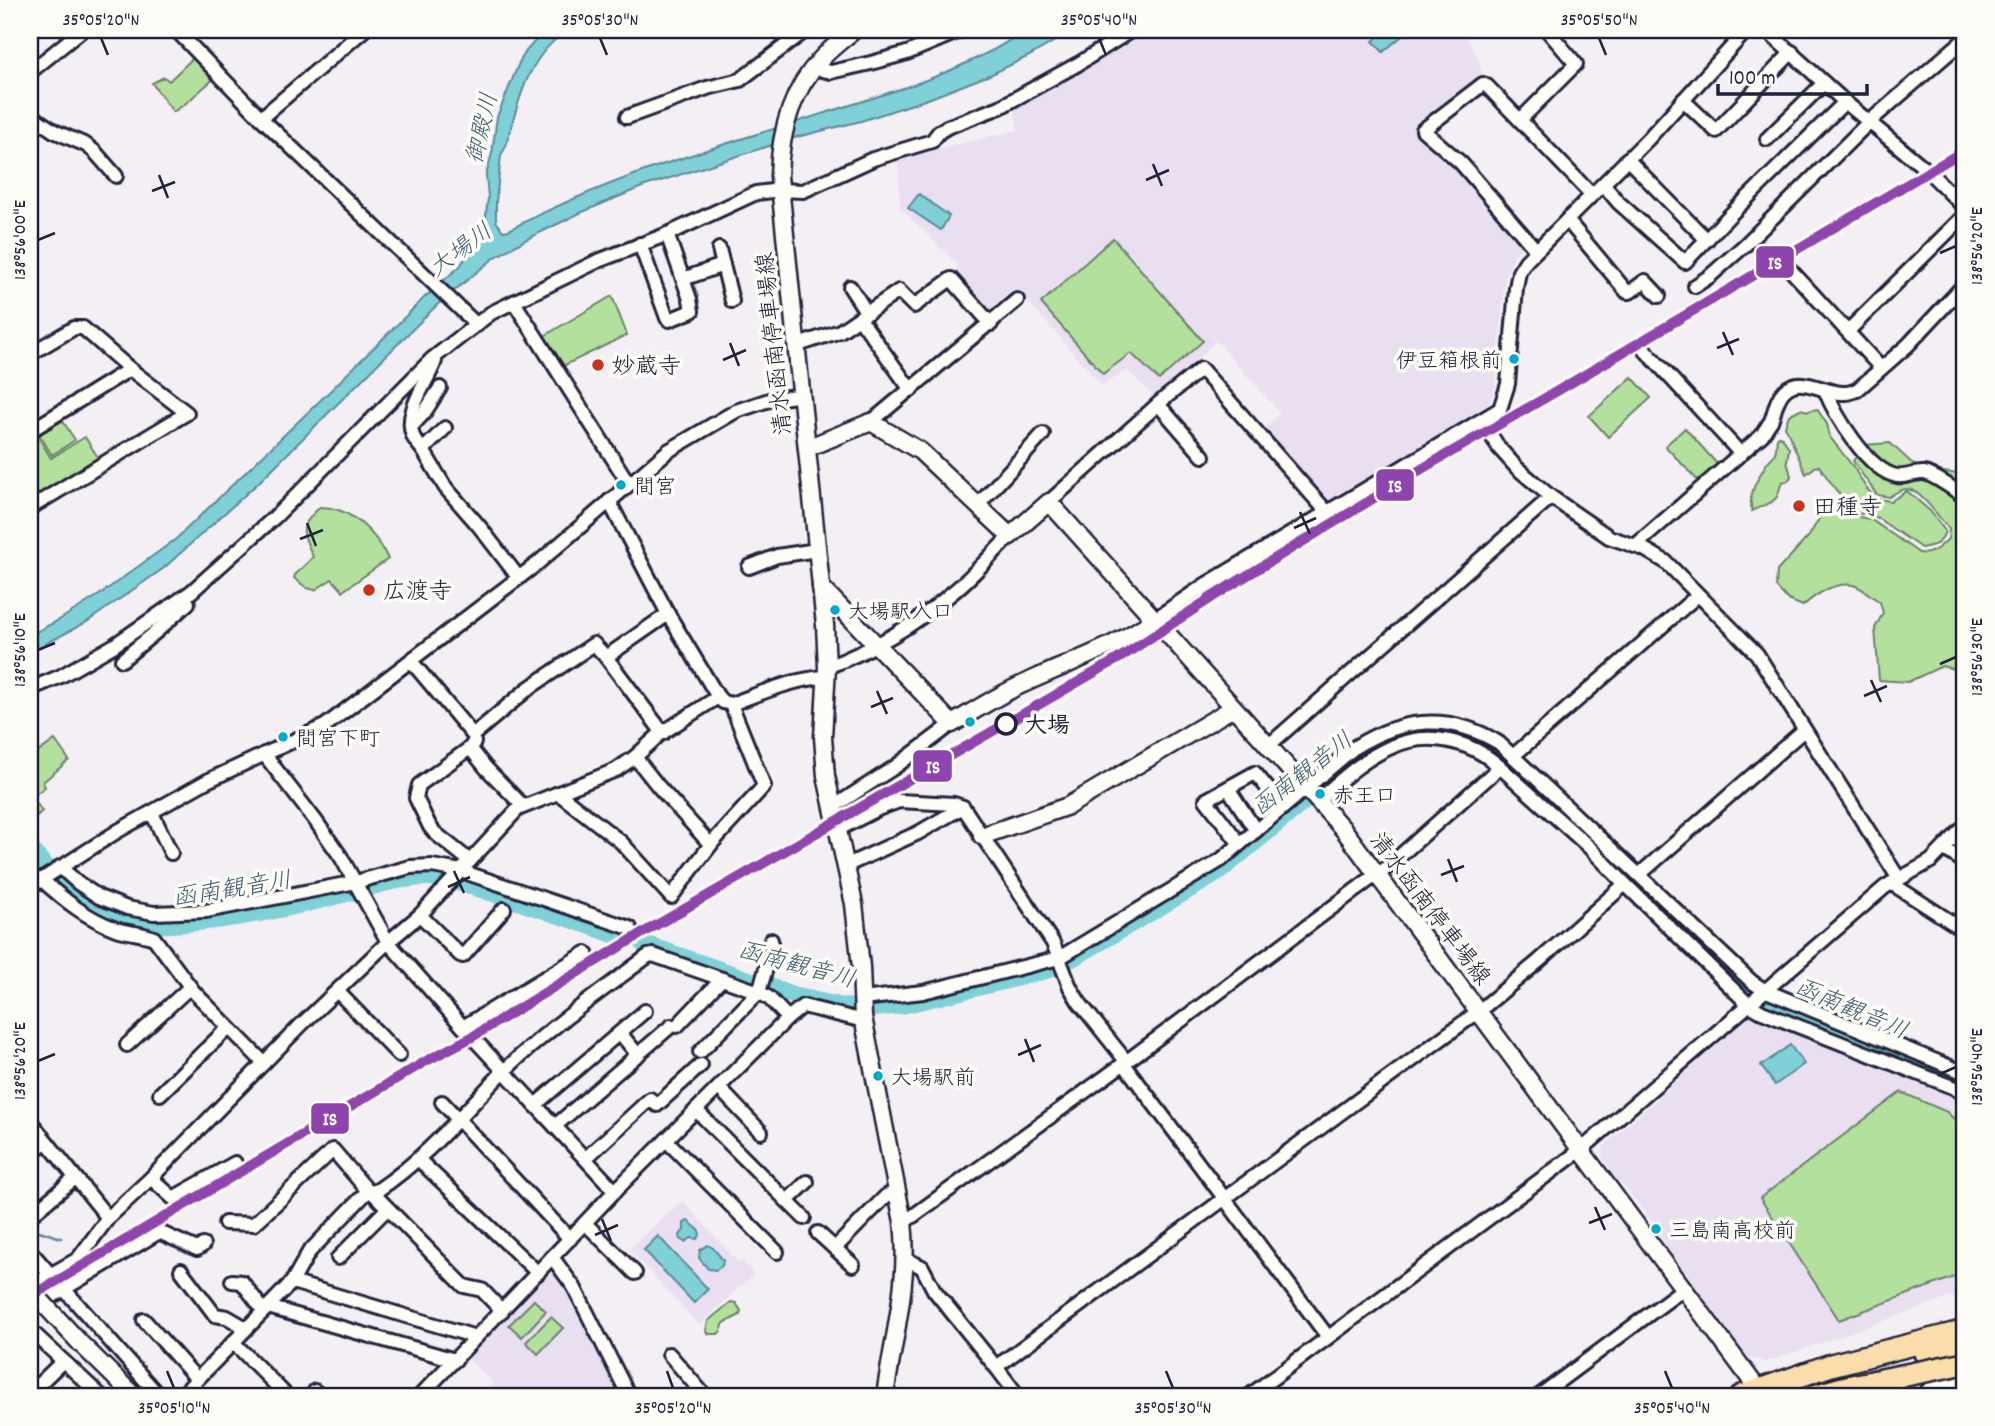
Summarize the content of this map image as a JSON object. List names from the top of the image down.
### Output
{
  "streets": {
    "main road": ["清水函南停車場線"]
  },
  "water": ["御殿川", "大場川", "函南観音川"],
  "places": [
    "伊豆箱根前",
    "妙蔵寺",
    "間宮",
    "田種寺",
    "広渡寺",
    "大場駅入口",
    "大場",
    "間宮下町",
    "赤王口",
    "大場駅前",
    "三島南高校前"
  ],
  "lines": ["transit line IS"],
  "scale_bar": "100 m",
  "coordinates": [
    "35°05'20\"N",
    "35°05'30\"N",
    "35°05'40\"N",
    "35°05'50\"N",
    "138°56'00\"E",
    "138°56'20\"E",
    "138°56'10\"E",
    "138°56'30\"E",
    "138°56'40\"E",
    "35°05'10\"N"
  ]
}
